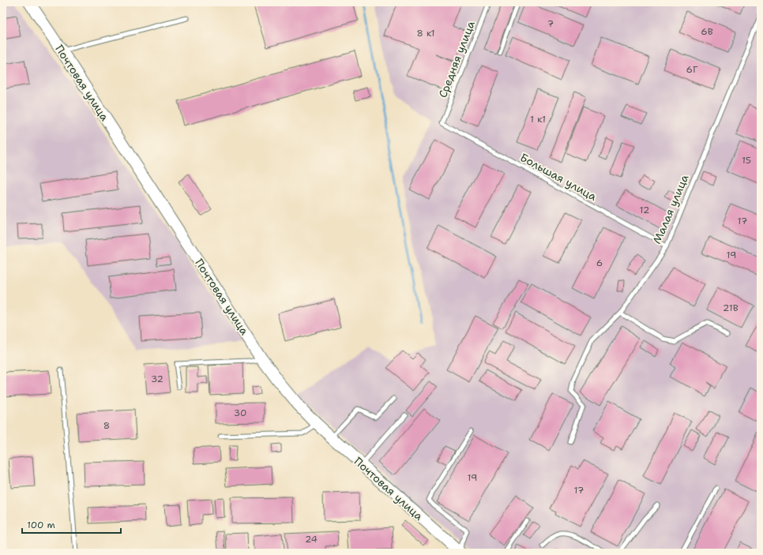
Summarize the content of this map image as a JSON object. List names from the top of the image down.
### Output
{
  "streets": {
    "street": ["Почтовая улица"],
    "lane": ["Средняя улица", "Большая улица", "Малая улица"]
  },
  "crossings": [
    ["Средняя улица", "Большая улица"],
    ["Большая улица", "Малая улица"]
  ],
  "house_numbers": [
    "7",
    "6В",
    "8 к1",
    "6Г",
    "1 к1",
    "15",
    "12",
    "17",
    "19",
    "6",
    "21В",
    "32",
    "30",
    "8",
    "19",
    "17",
    "24"
  ],
  "scale_bar": "100 m"
}
